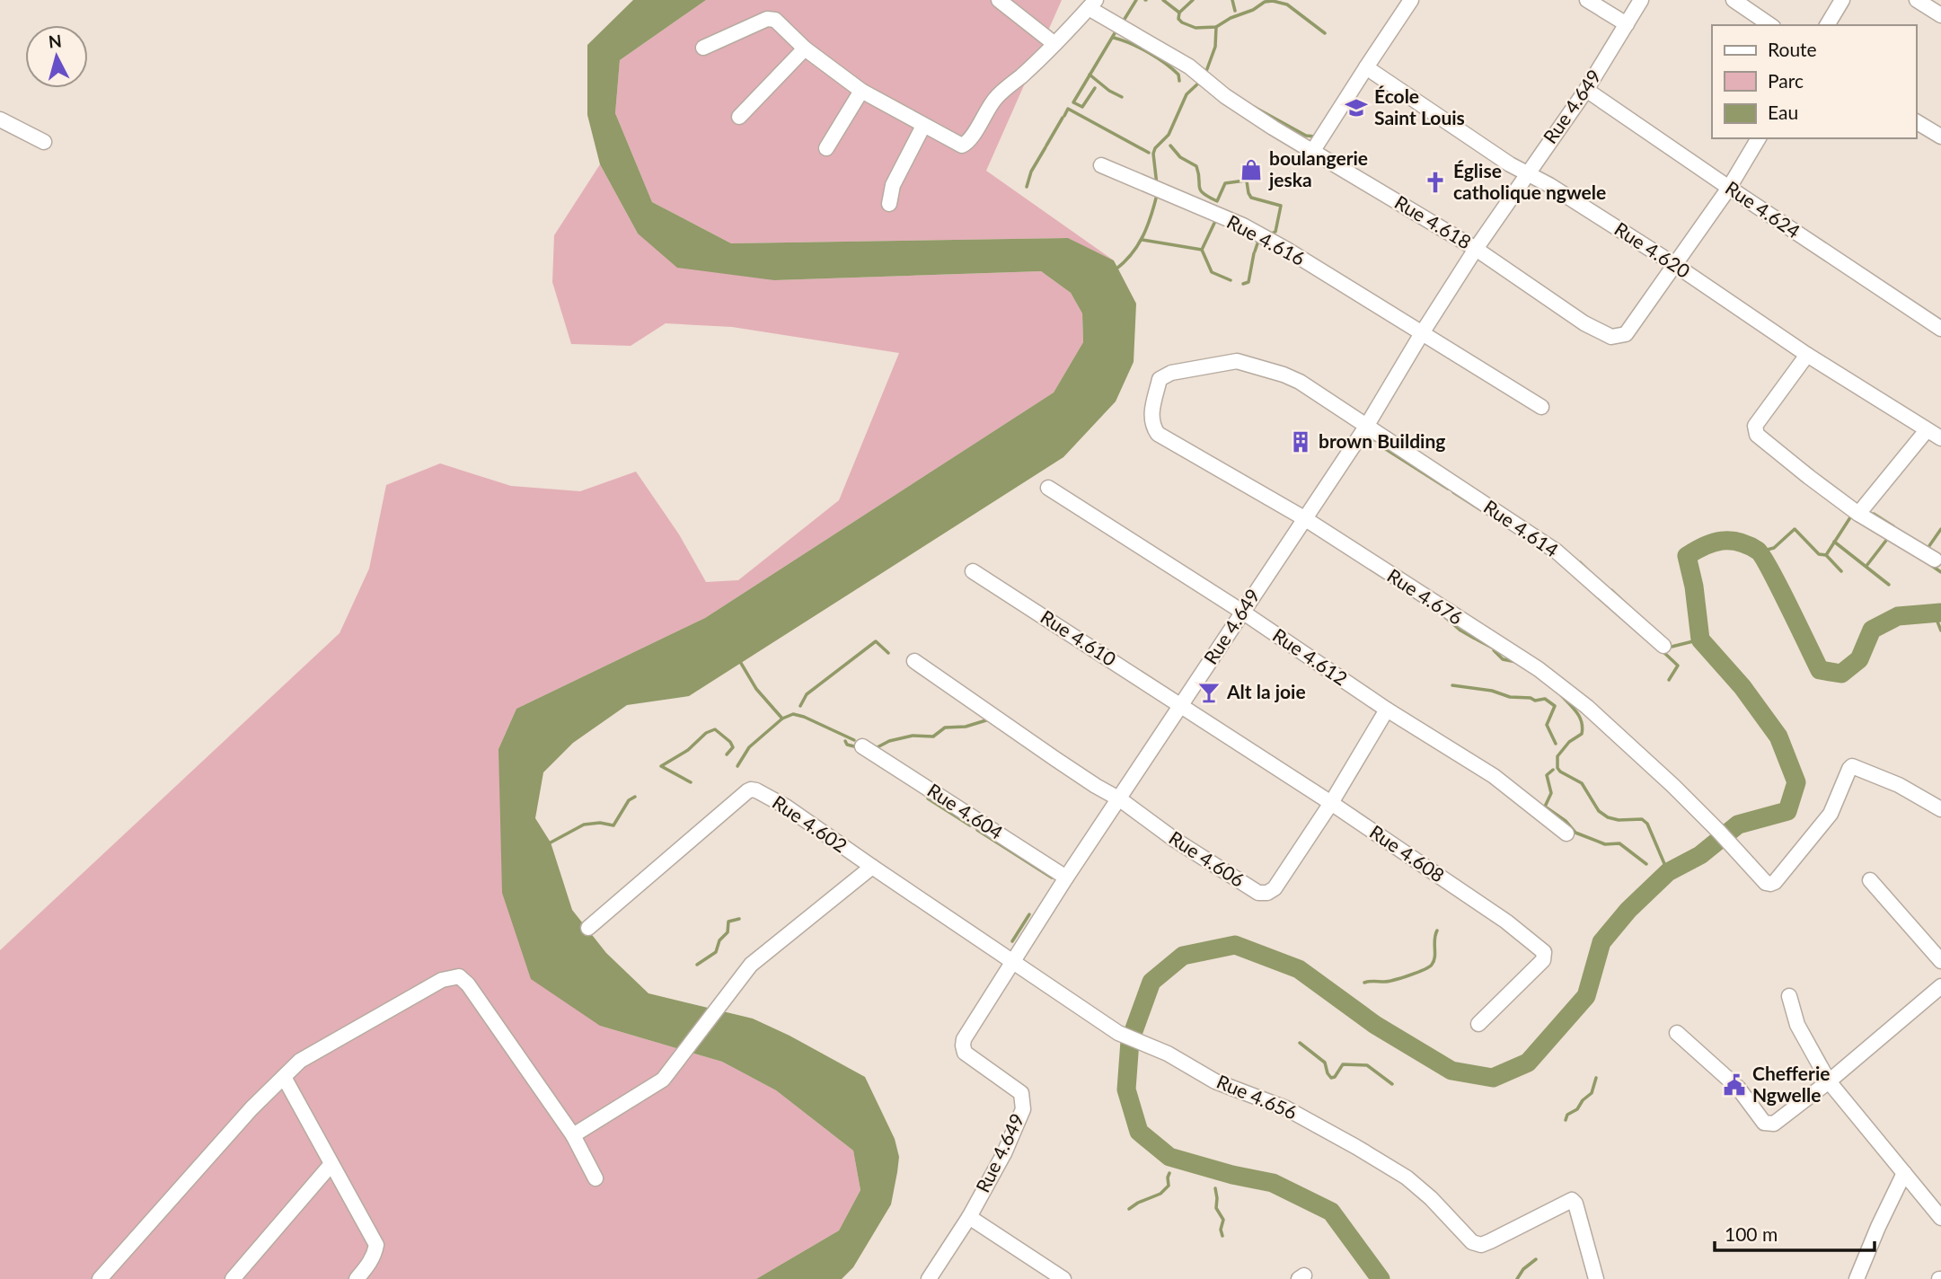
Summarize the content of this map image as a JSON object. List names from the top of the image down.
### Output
{
  "streets": {
    "street": [
      "Rue 4.649",
      "Rue 4.624",
      "Rue 4.618",
      "Rue 4.616",
      "Rue 4.620",
      "Rue 4.614",
      "Rue 4.676",
      "Rue 4.610",
      "Rue 4.612",
      "Rue 4.604",
      "Rue 4.602",
      "Rue 4.608",
      "Rue 4.606",
      "Rue 4.656"
    ]
  },
  "crossings": [
    ["Rue 4.649", "Rue 4.624"],
    ["Rue 4.649", "Rue 4.618"],
    ["Rue 4.649", "Rue 4.616"],
    ["Rue 4.649", "Rue 4.620"],
    ["Rue 4.649", "Rue 4.614"],
    ["Rue 4.649", "Rue 4.676"],
    ["Rue 4.649", "Rue 4.610"],
    ["Rue 4.649", "Rue 4.612"],
    ["Rue 4.649", "Rue 4.604"],
    ["Rue 4.649", "Rue 4.602"],
    ["Rue 4.649", "Rue 4.608"],
    ["Rue 4.649", "Rue 4.606"],
    ["Rue 4.649", "Rue 4.656"],
    ["Rue 4.624", "Rue 4.618"],
    ["Rue 4.618", "Rue 4.620"],
    ["Rue 4.614", "Rue 4.676"],
    ["Rue 4.610", "Rue 4.608"],
    ["Rue 4.612", "Rue 4.606"],
    ["Rue 4.602", "Rue 4.656"],
    ["Rue 4.608", "Rue 4.606"]
  ],
  "places": {
    "school or university": ["École Saint Louis"],
    "shop": ["boulangerie jeska"],
    "church": ["Église catholique ngwele"],
    "building": ["brown Building"],
    "bar": ["Alt la joie"],
    "public building": ["Chefferie Ngwelle"]
  },
  "legend": ["Route", "Parc", "Eau"],
  "scale_bar": "100 m",
  "north": "top"
}
